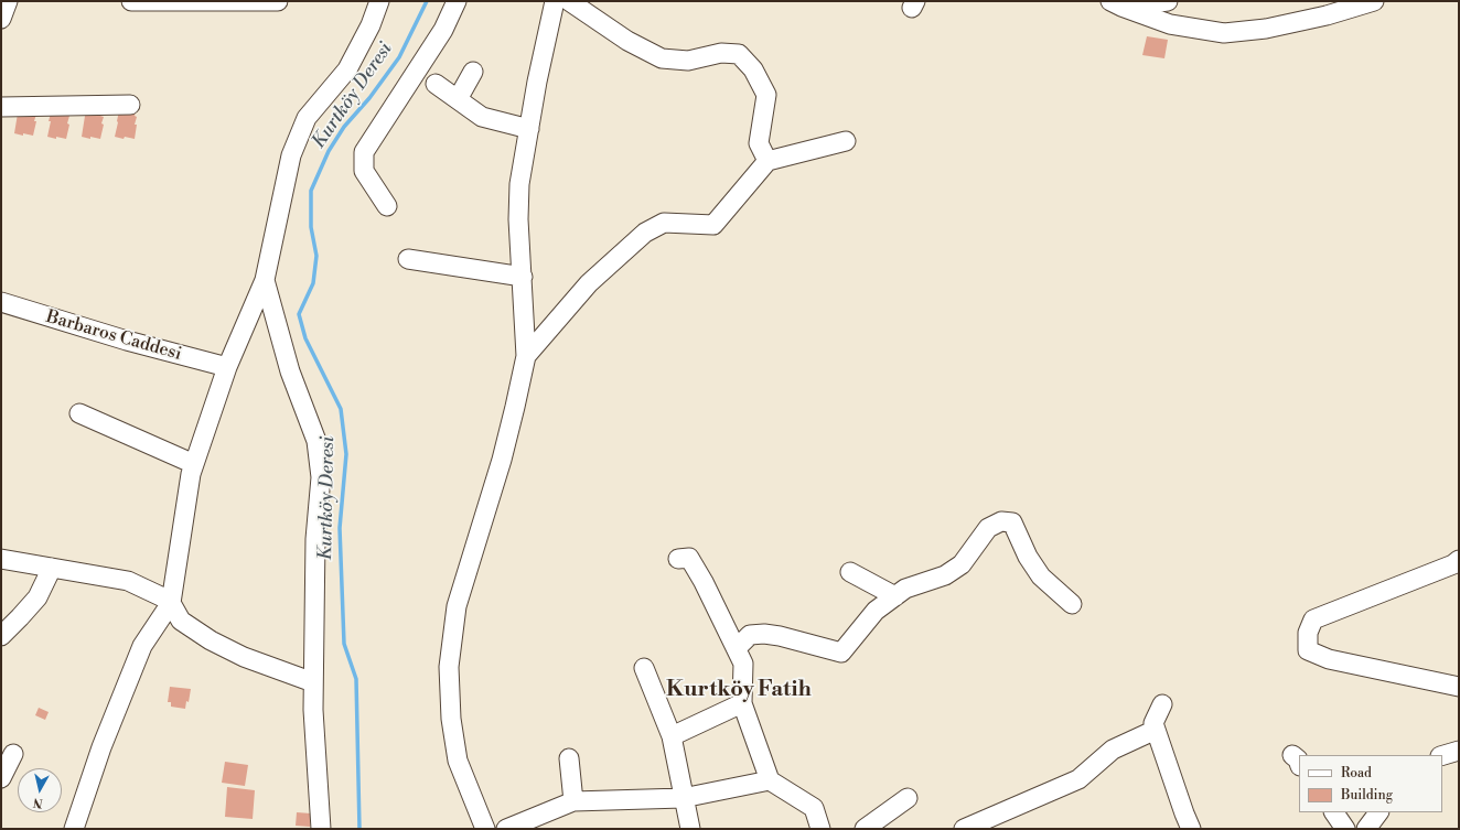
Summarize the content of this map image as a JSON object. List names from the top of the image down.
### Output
{
  "streets": {
    "street": ["Barbaros Caddesi"]
  },
  "districts": ["Kurtköy Fatih"],
  "water": ["Kurtköy Deresi"],
  "legend": ["Road", "Building"],
  "north": "bottom"
}
